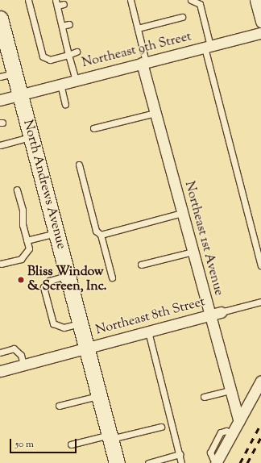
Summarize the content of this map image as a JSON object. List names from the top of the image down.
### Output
{
  "streets": {
    "main road": ["North Andrews Avenue"],
    "street": ["Northeast 9th Street", "Northeast 1st Avenue", "Northeast 8th Street"]
  },
  "crossings": [
    ["Northeast 9th Street", "North Andrews Avenue"],
    ["Northeast 9th Street", "Northeast 1st Avenue"],
    ["North Andrews Avenue", "Northeast 8th Street"],
    ["Northeast 1st Avenue", "Northeast 8th Street"]
  ],
  "places": ["Bliss Window & Screen, Inc."],
  "scale_bar": "50 m"
}
